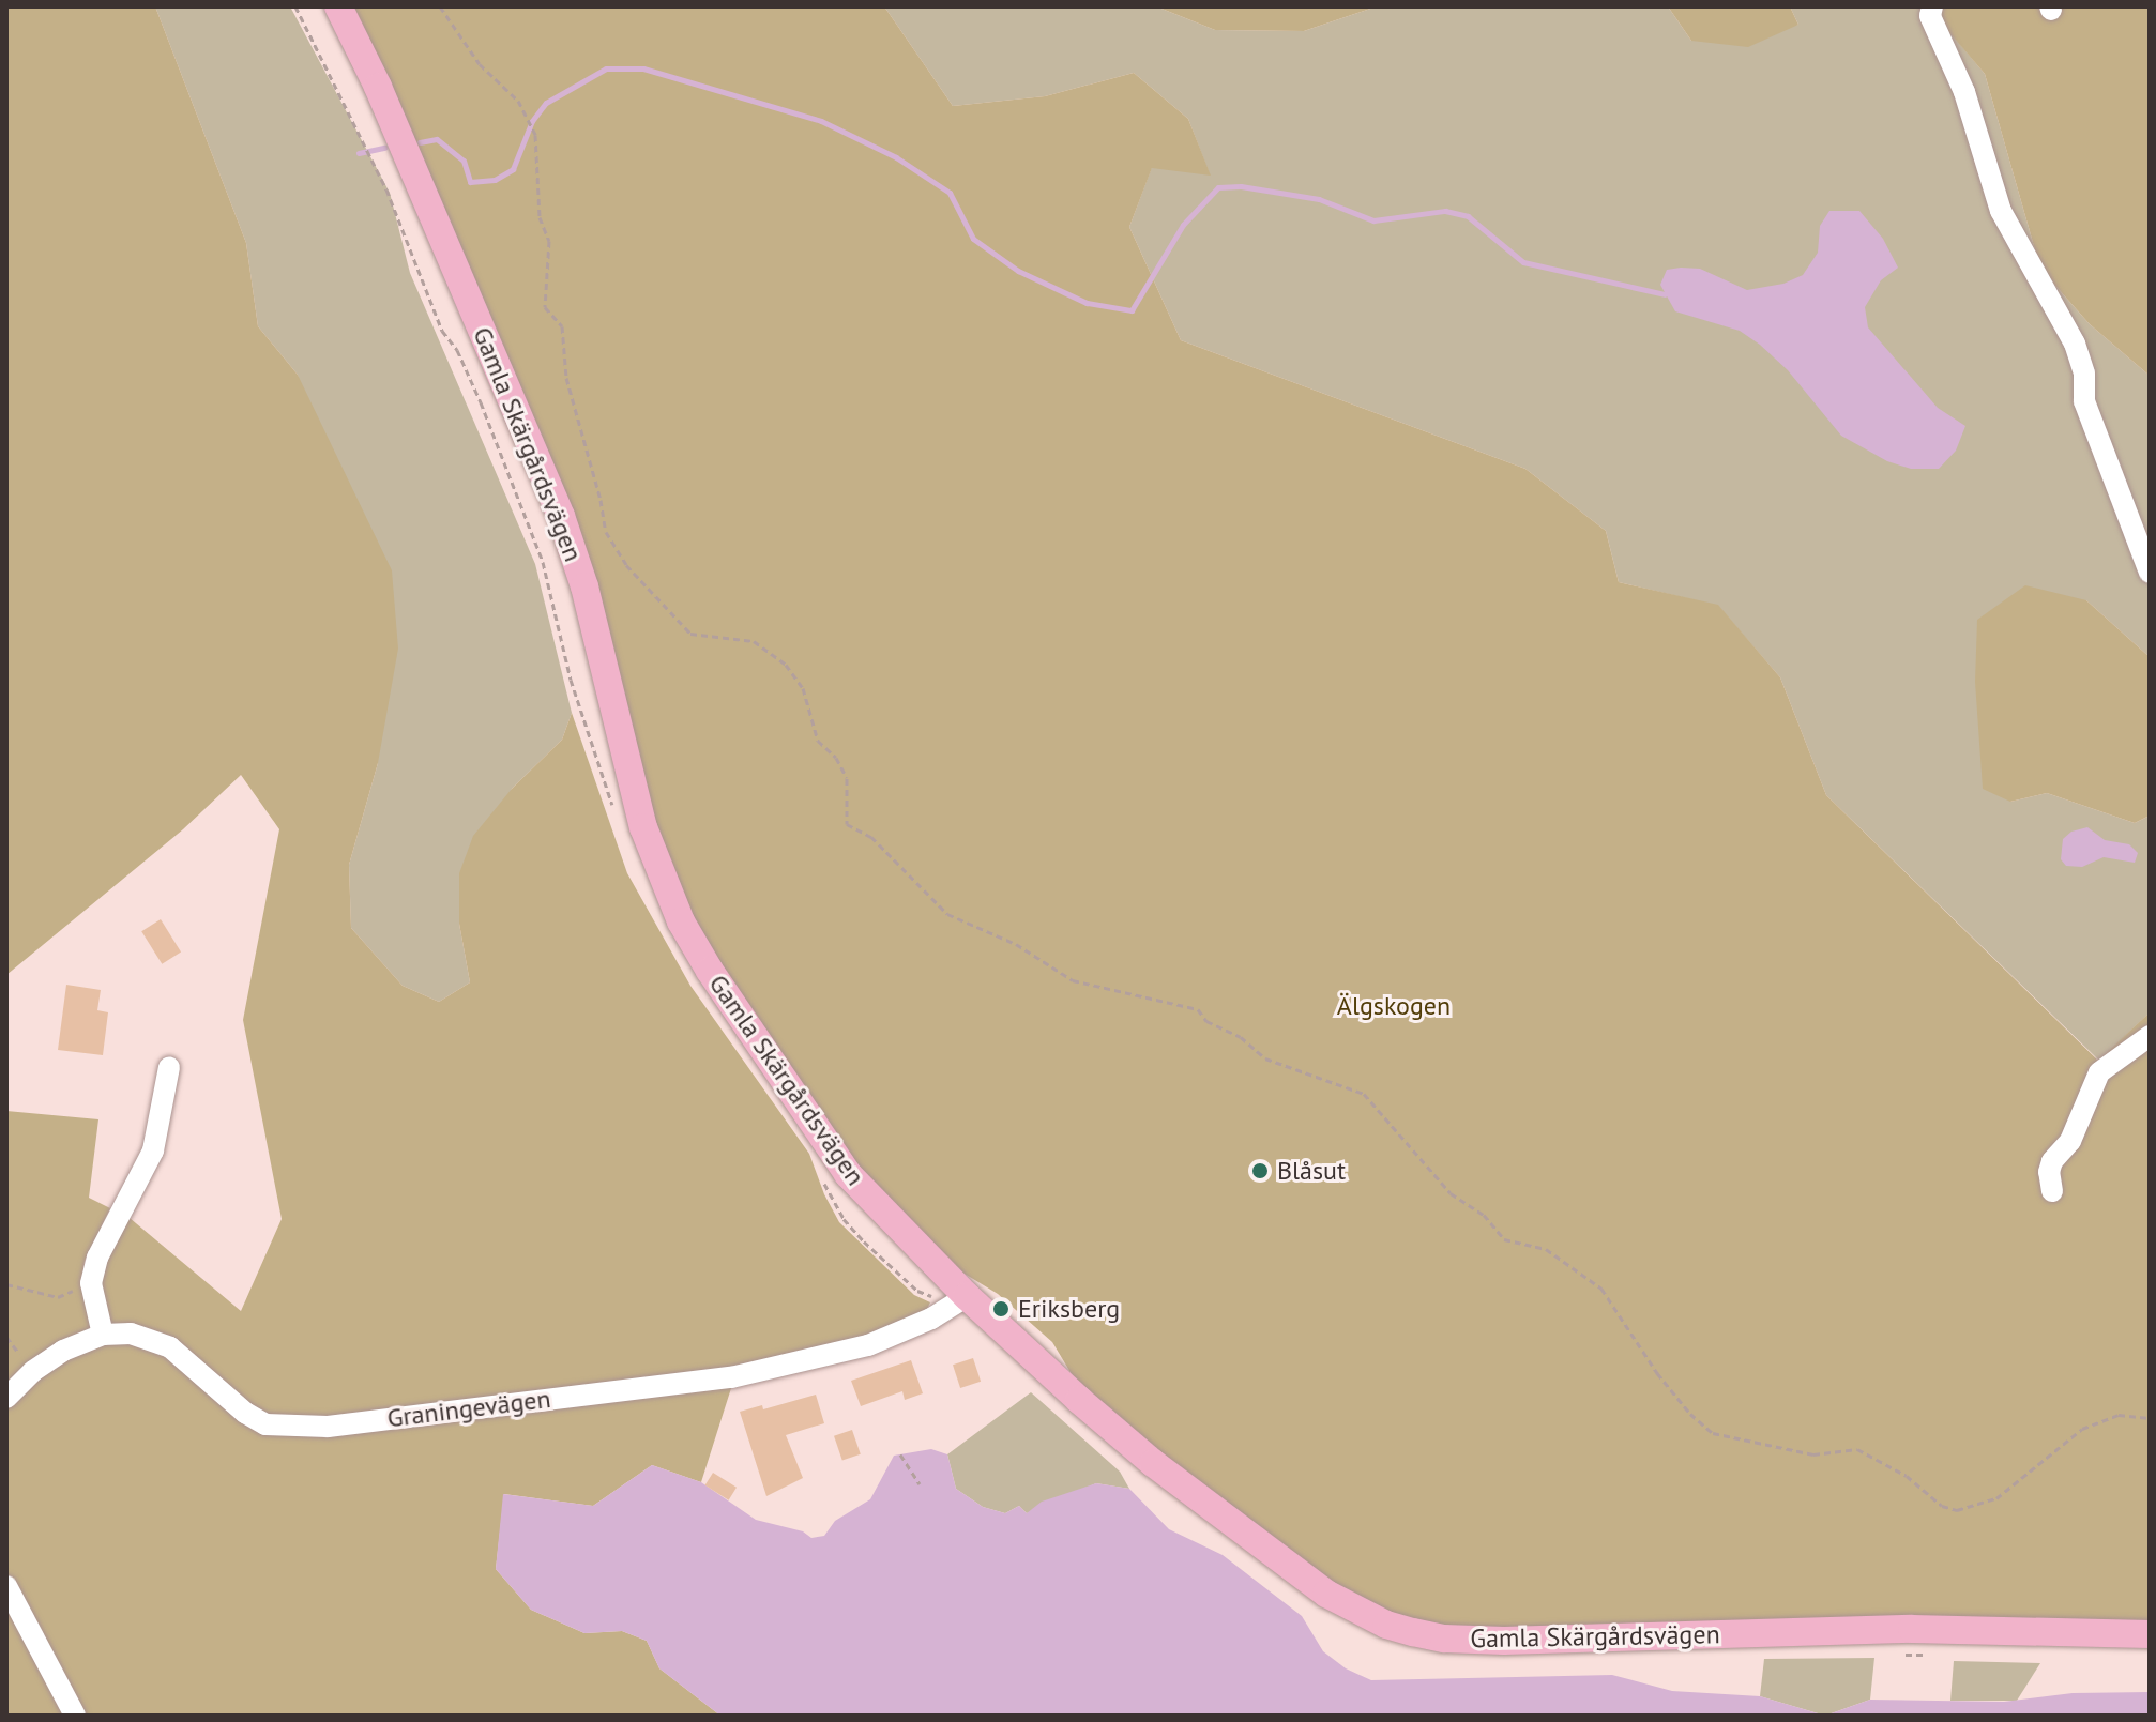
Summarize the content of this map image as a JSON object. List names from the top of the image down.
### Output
{
  "streets": {
    "main road": ["Gamla Skärgårdsvägen"],
    "street": ["Graningevägen"]
  },
  "crossings": [
    ["Gamla Skärgårdsvägen", "Graningevägen"]
  ],
  "parks": ["Älgskogen"],
  "places": ["Blåsut", "Eriksberg"]
}
